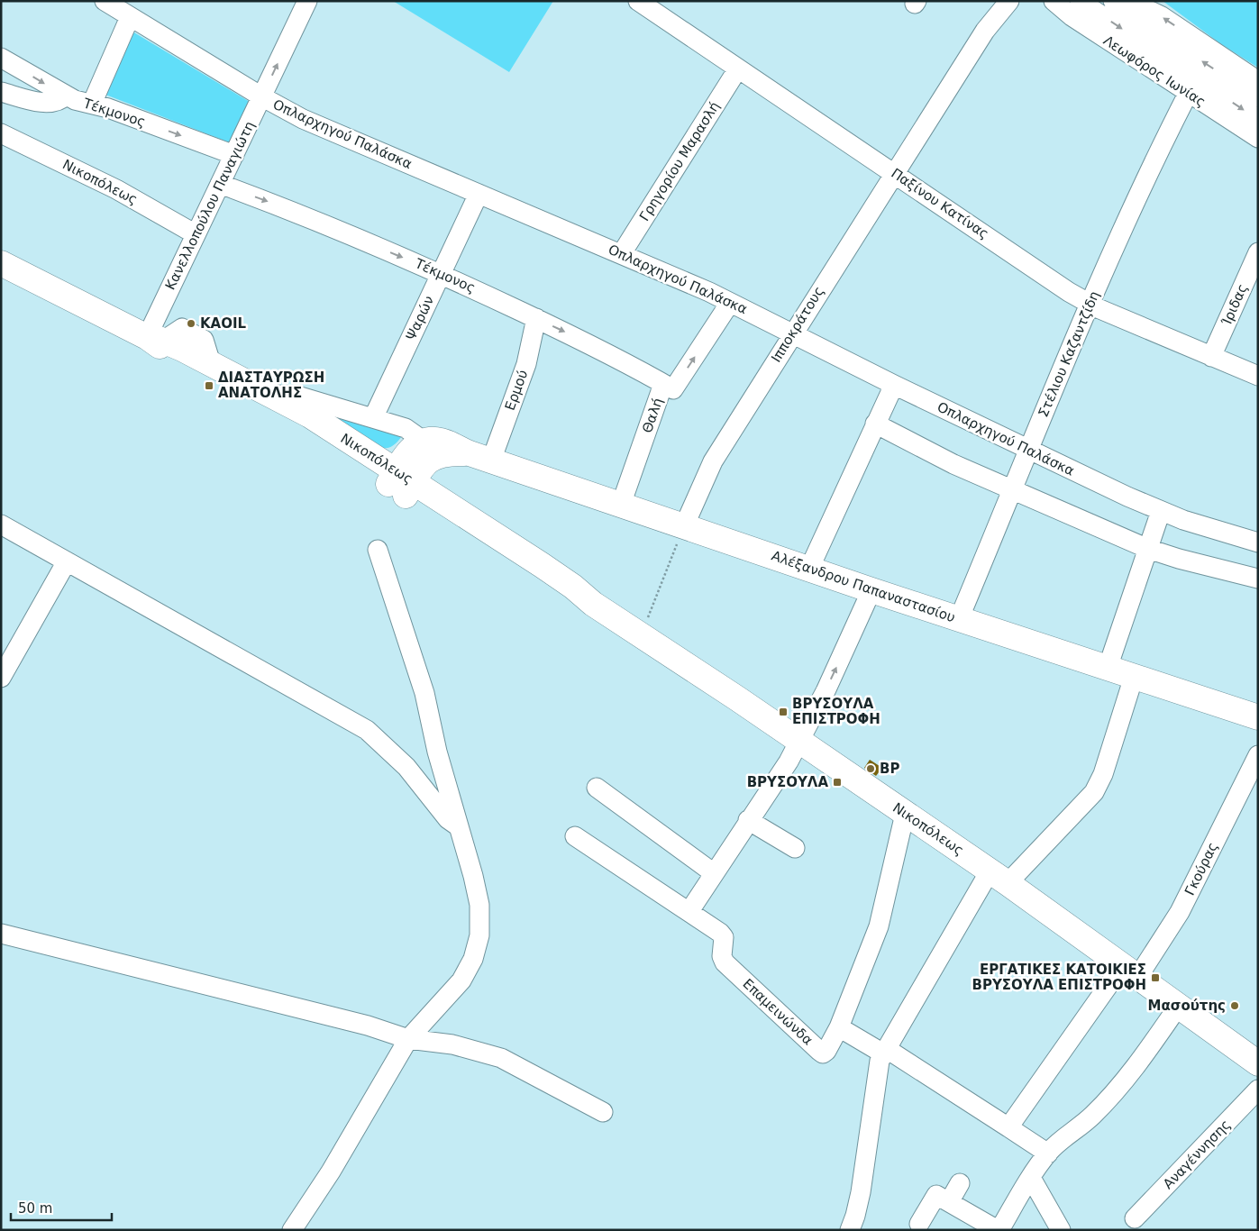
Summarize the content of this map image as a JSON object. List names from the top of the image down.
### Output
{
  "streets": {
    "main road": ["Νικοπόλεως", "Αλέξανδρου Παπαναστασίου"],
    "street": [
      "Λεωφόρος Ιωνίας",
      "Τέκμονος",
      "Οπλαρχηγού Παλάσκα",
      "Γρηγορίου Μαρασλή",
      "Παξίνου Κατίνας",
      "Κανελλοπούλου Παναγιώτη",
      "Ίριδας",
      "Ψαρών",
      "Ιπποκράτους",
      "Στέλιου Καζαντζίδη",
      "Ερμού",
      "Θαλή",
      "Γκούρας",
      "Επαμεινώνδα",
      "Αναγέννησης"
    ]
  },
  "crossings": [
    ["Λεωφόρος Ιωνίας", "Στέλιου Καζαντζίδη"],
    ["Τέκμονος", "Κανελλοπούλου Παναγιώτη"],
    ["Τέκμονος", "Ψαρών"],
    ["Τέκμονος", "Ερμού"],
    ["Τέκμονος", "Θαλή"],
    ["Οπλαρχηγού Παλάσκα", "Γρηγορίου Μαρασλή"],
    ["Οπλαρχηγού Παλάσκα", "Κανελλοπούλου Παναγιώτη"],
    ["Οπλαρχηγού Παλάσκα", "Ψαρών"],
    ["Οπλαρχηγού Παλάσκα", "Ιπποκράτους"],
    ["Οπλαρχηγού Παλάσκα", "Στέλιου Καζαντζίδη"],
    ["Οπλαρχηγού Παλάσκα", "Θαλή"],
    ["Γρηγορίου Μαρασλή", "Παξίνου Κατίνας"],
    ["Νικοπόλεως", "Κανελλοπούλου Παναγιώτη"],
    ["Νικοπόλεως", "Αλέξανδρου Παπαναστασίου"],
    ["Νικοπόλεως", "Γκούρας"],
    ["Παξίνου Κατίνας", "Ίριδας"],
    ["Παξίνου Κατίνας", "Ιπποκράτους"],
    ["Παξίνου Κατίνας", "Στέλιου Καζαντζίδη"],
    ["Ιπποκράτους", "Αλέξανδρου Παπαναστασίου"],
    ["Στέλιου Καζαντζίδη", "Αλέξανδρου Παπαναστασίου"],
    ["Ερμού", "Αλέξανδρου Παπαναστασίου"],
    ["Θαλή", "Αλέξανδρου Παπαναστασίου"]
  ],
  "one_way": ["Τέκμονος"],
  "places": {
    "other": ["KAOIL", "BP", "Μασούτης"],
    "transit": [
      "ΔΙΑΣΤΑΥΡΩΣΗ ΑΝΑΤΟΛΗΣ",
      "ΒΡΥΣΟΥΛΑ ΕΠΙΣΤΡΟΦΗ",
      "ΒΡΥΣΟΥΛΑ",
      "ΕΡΓΑΤΙΚΕΣ ΚΑΤΟΙΚΙΕΣ ΒΡΥΣΟΥΛΑ ΕΠΙΣΤΡΟΦΗ"
    ]
  },
  "scale_bar": "50 m"
}
